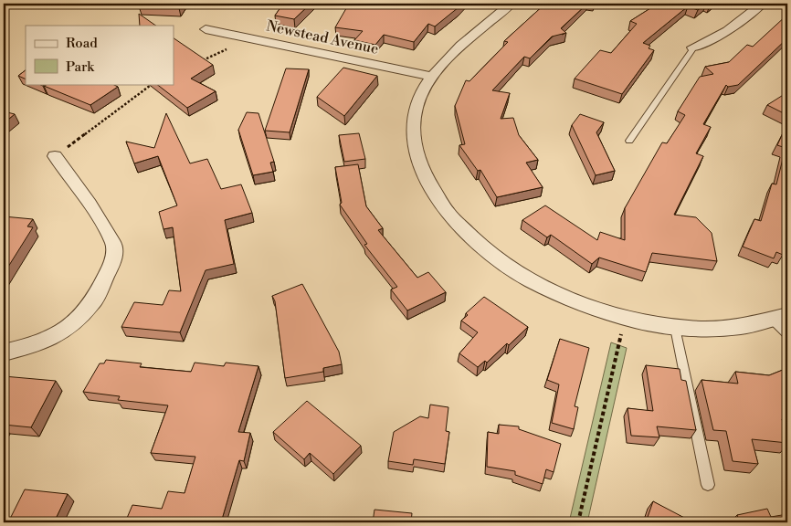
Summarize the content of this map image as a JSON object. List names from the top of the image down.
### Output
{
  "streets": {
    "street": ["Newstead Avenue"]
  },
  "legend": ["Road", "Park"]
}
